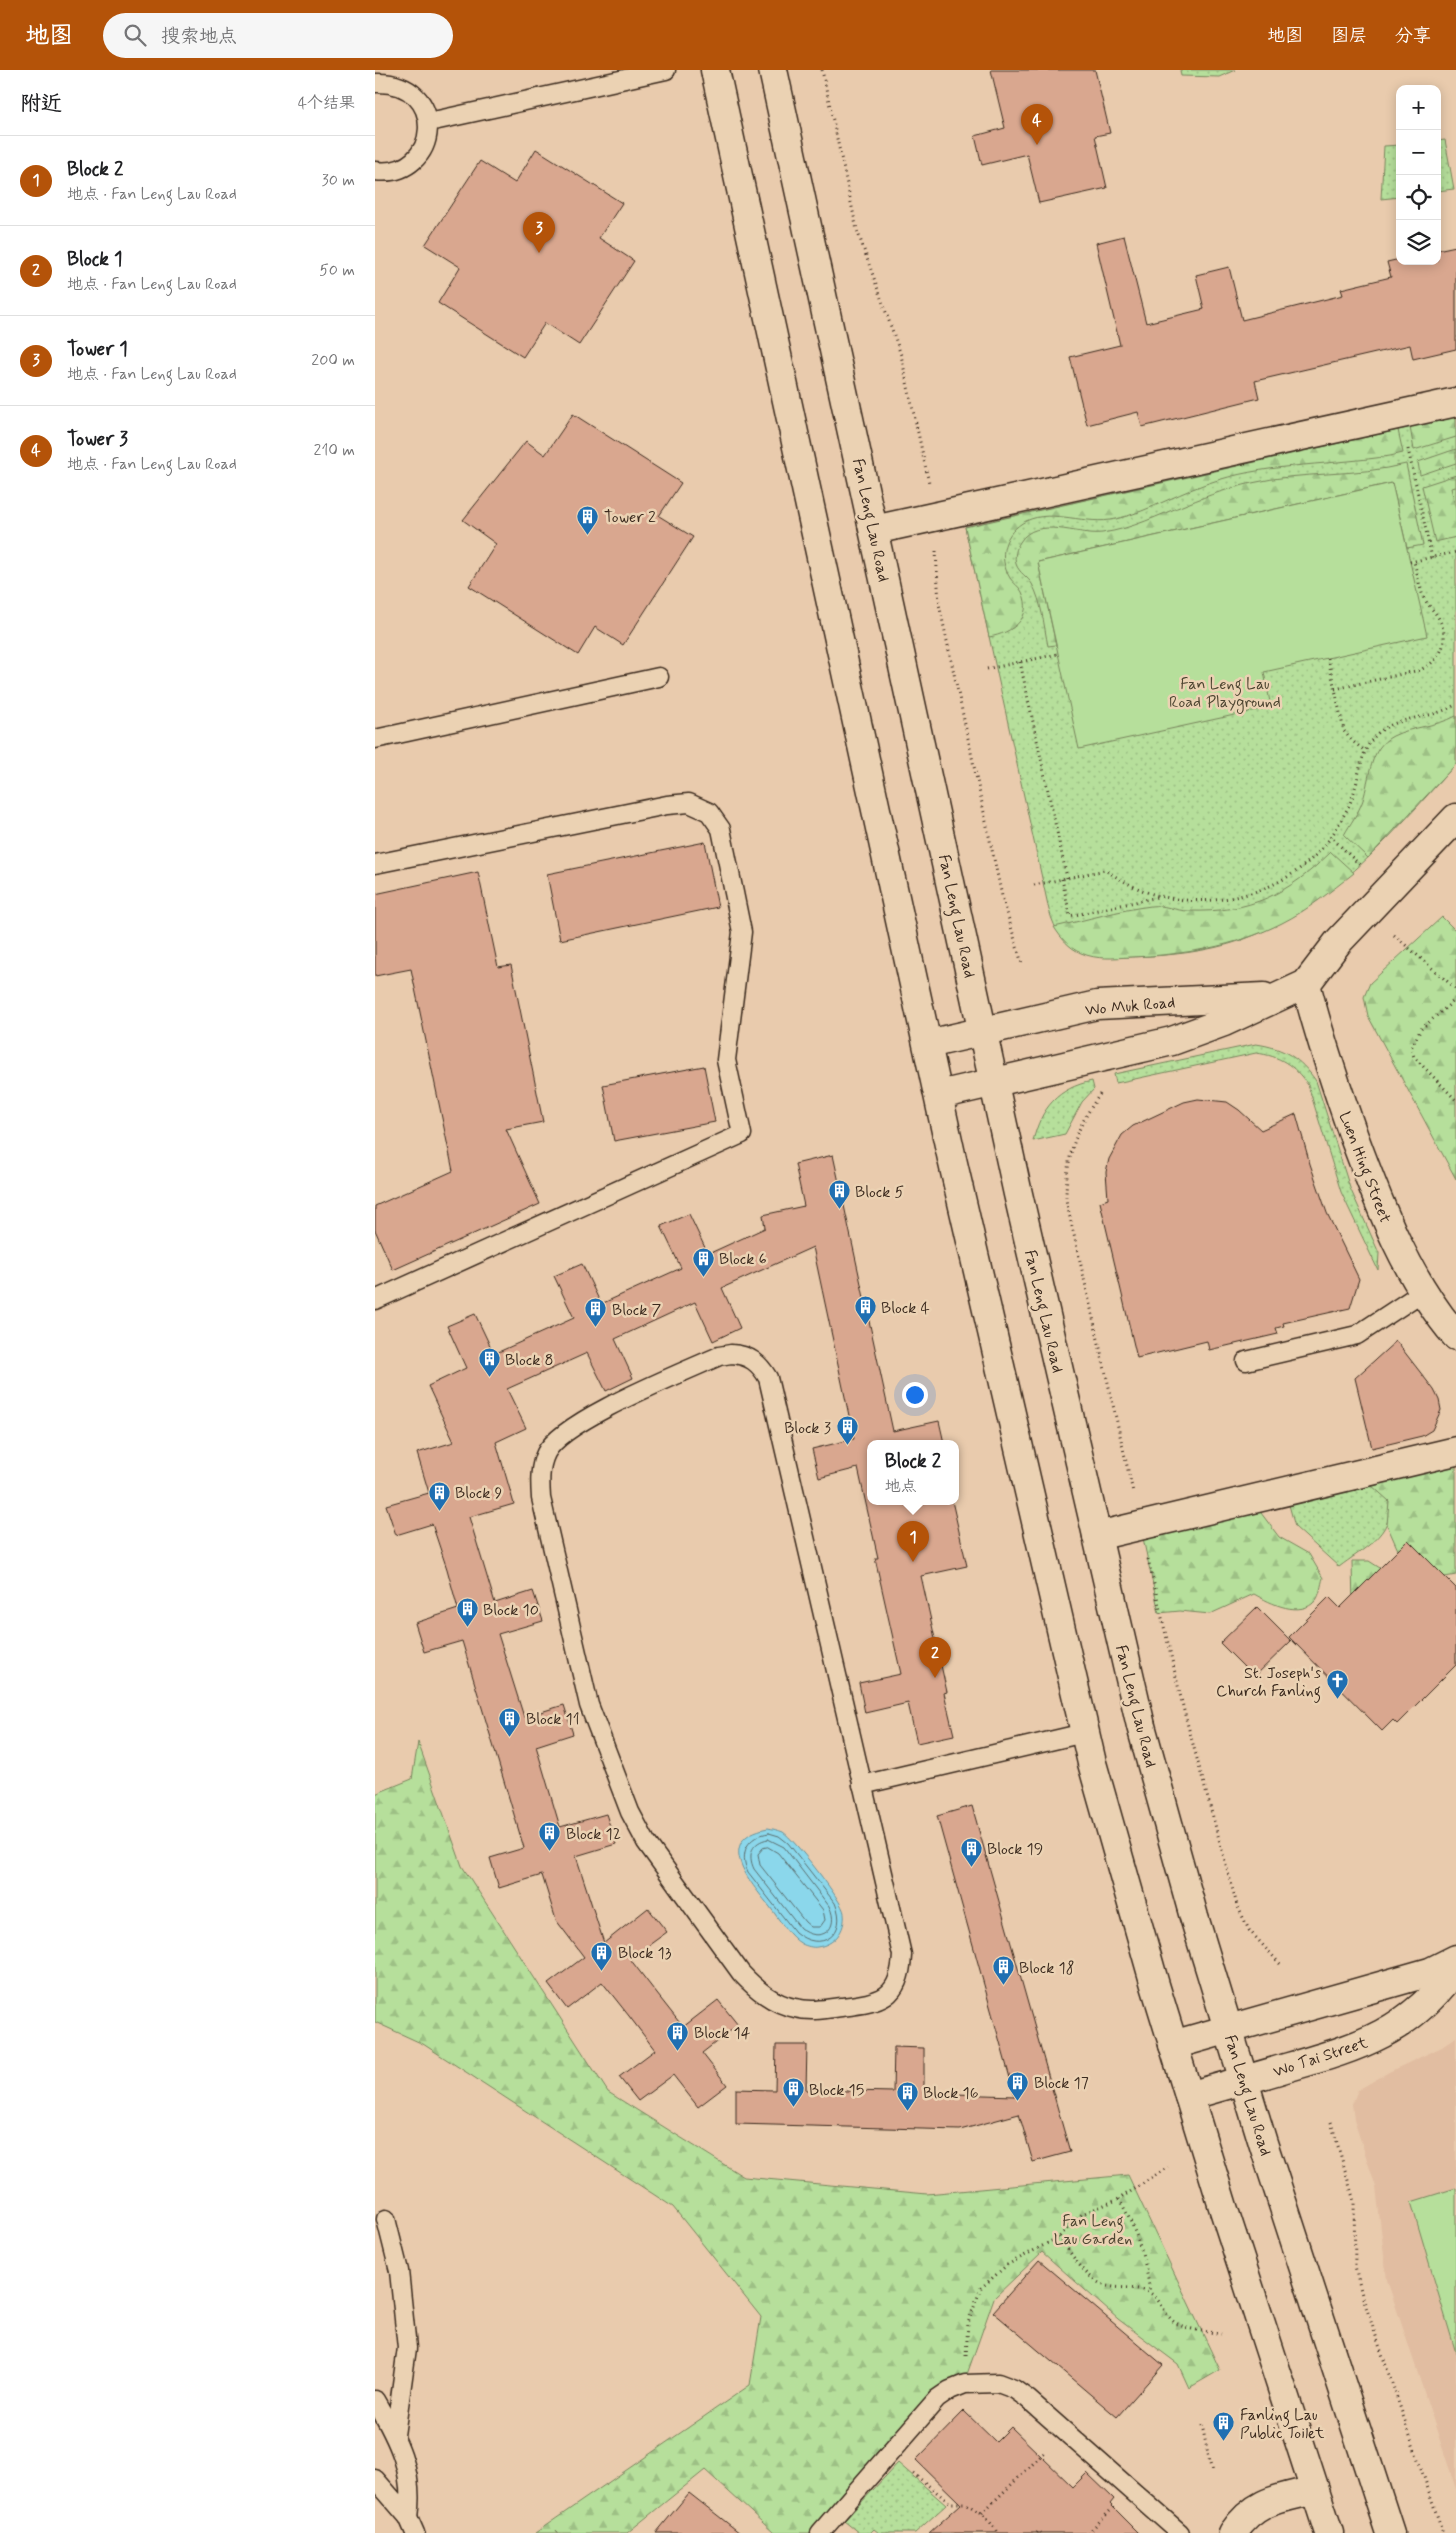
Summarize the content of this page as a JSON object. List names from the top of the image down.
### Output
{
  "streets": {
    "street": [
      "Fan Leng Lau Road",
      "Wo Muk Road",
      "Luen Hing Street",
      "Wo Tai Street"
    ]
  },
  "crossings": [
    ["Fan Leng Lau Road", "Wo Muk Road"],
    ["Fan Leng Lau Road", "Wo Tai Street"],
    ["Wo Muk Road", "Luen Hing Street"]
  ],
  "parks": ["Fan Leng Lau Road Playground", "Fan Leng Lau Garden"],
  "places": {
    "building": [
      "Tower 2",
      "Block 5",
      "Block 6",
      "Block 4",
      "Block 7",
      "Block 8",
      "Block 3",
      "Block 9",
      "Block 10",
      "Block 11",
      "Block 12",
      "Block 19",
      "Block 13",
      "Block 18",
      "Block 14",
      "Block 17",
      "Block 15",
      "Block 16",
      "Fanling Lau Public Toilet"
    ],
    "church": ["St. Joseph's Church Fanling"]
  },
  "page": {
    "header": "地图",
    "search": "搜索地点",
    "nav": ["地图", "图层", "分享"],
    "heading": ["附近", "4个结果"],
    "map_buttons": ["+", "−"],
    "pins": [
      "4",
      "3",
      "1",
      "2"
    ],
    "list": [
      {
        "mark": "1",
        "name": "Block 2",
        "note": "地点 · Fan Leng Lau Road",
        "value": "30 m"
      },
      {
        "mark": "2",
        "name": "Block 1",
        "note": "地点 · Fan Leng Lau Road",
        "value": "50 m"
      },
      {
        "mark": "3",
        "name": "Tower 1",
        "note": "地点 · Fan Leng Lau Road",
        "value": "200 m"
      },
      {
        "mark": "4",
        "name": "Tower 3",
        "note": "地点 · Fan Leng Lau Road",
        "value": "210 m"
      }
    ],
    "popup": ["Block 2", "地点"]
  }
}
